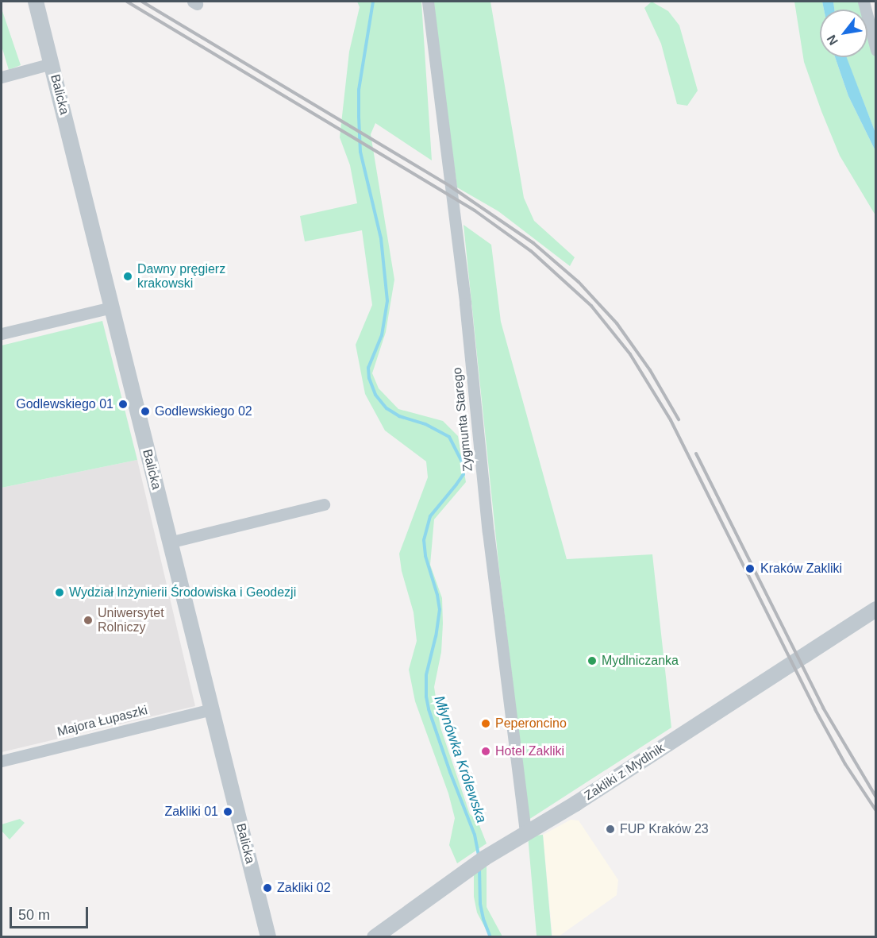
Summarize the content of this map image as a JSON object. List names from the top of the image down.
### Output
{
  "streets": {
    "street": [
      "Balicka",
      "Zygmunta Starego",
      "Majora Łupaszki",
      "Zakliki z Mydlnik"
    ]
  },
  "crossings": [
    ["Balicka", "Majora Łupaszki"],
    ["Zygmunta Starego", "Zakliki z Mydlnik"]
  ],
  "water": ["Młynówka Królewska"],
  "places": [
    "Dawny pręgierz krakowski",
    "Godlewskiego 01",
    "Godlewskiego 02",
    "Kraków Zakliki",
    "Wydział Inżynierii Środowiska i Geodezji",
    "Uniwersytet Rolniczy",
    "Mydlniczanka",
    "Peperoncino",
    "Hotel Zakliki",
    "Zakliki 01",
    "FUP Kraków 23",
    "Zakliki 02"
  ],
  "scale_bar": "50 m",
  "north": "bottom left"
}
